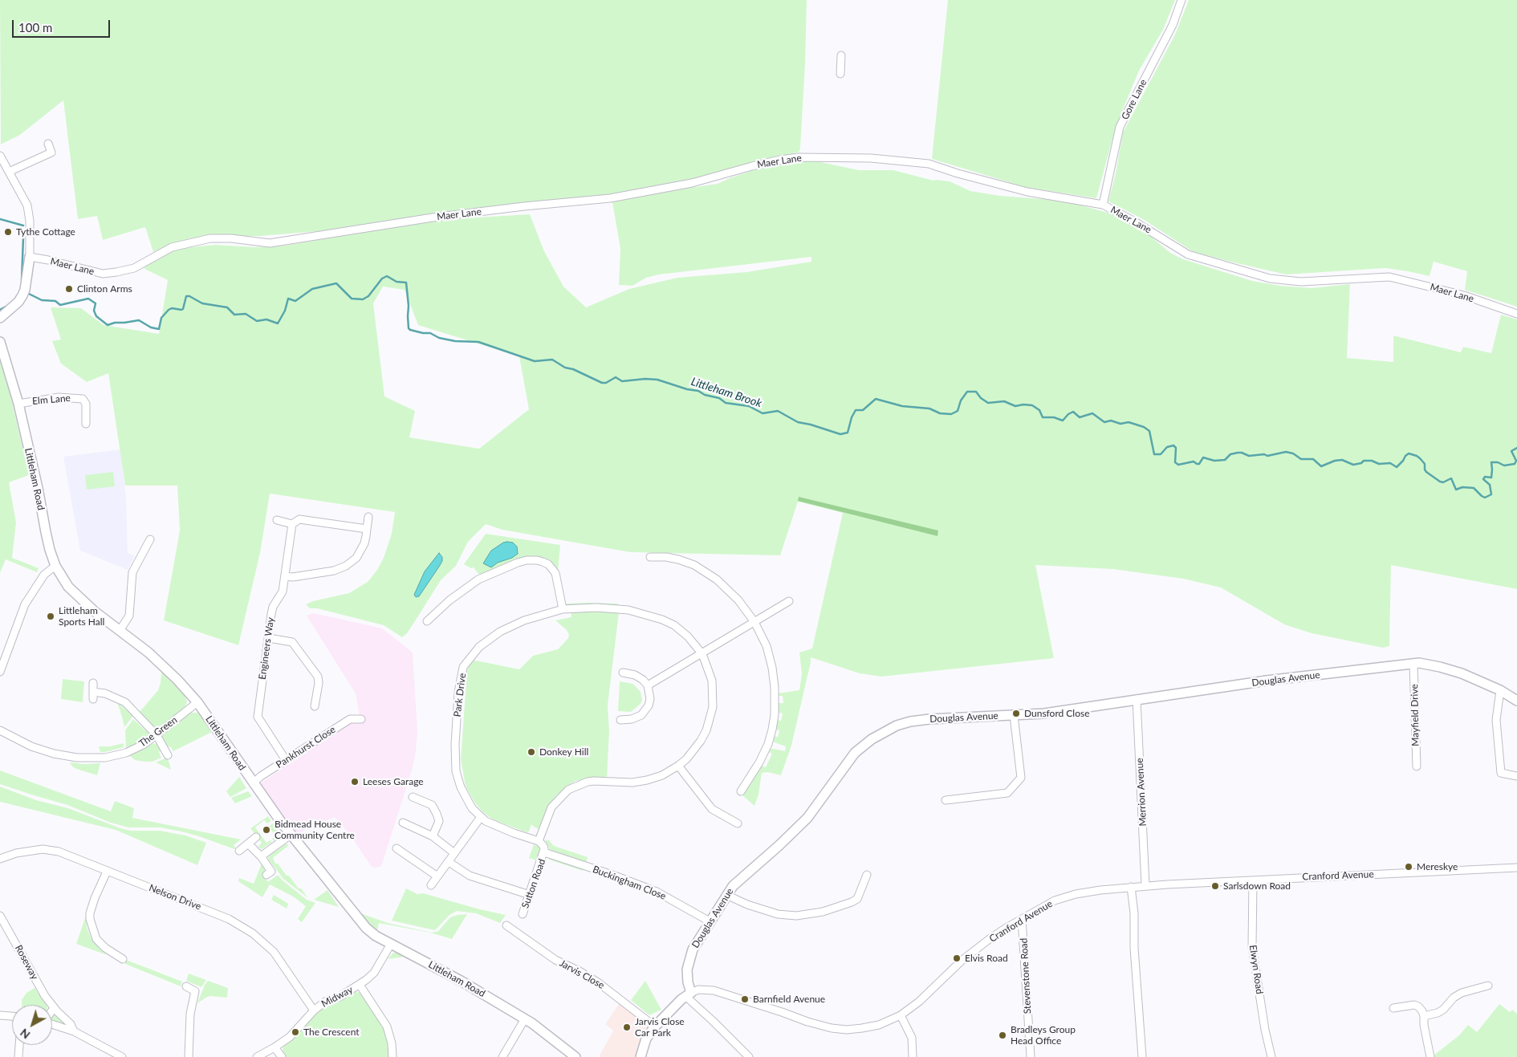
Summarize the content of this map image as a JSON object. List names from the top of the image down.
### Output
{
  "streets": {
    "street": [
      "Gore Lane",
      "Maer Lane",
      "Elm Lane",
      "Littleham Road",
      "Engineers Way",
      "Douglas Avenue",
      "Park Drive",
      "Mayfield Drive",
      "The Green",
      "Pankhurst Close",
      "Merrion Avenue",
      "Cranford Avenue",
      "Buckingham Close",
      "Sutton Road",
      "Nelson Drive",
      "Roseway",
      "Elwyn Road",
      "Jarvis Close",
      "Stevenstone Road",
      "Midway"
    ]
  },
  "crossings": [
    ["Gore Lane", "Maer Lane"],
    ["Elm Lane", "Littleham Road"],
    ["Littleham Road", "The Green"],
    ["Littleham Road", "Pankhurst Close"],
    ["Littleham Road", "Midway"],
    ["Engineers Way", "Pankhurst Close"],
    ["Douglas Avenue", "Mayfield Drive"],
    ["Douglas Avenue", "Merrion Avenue"],
    ["Douglas Avenue", "Cranford Avenue"],
    ["Douglas Avenue", "Buckingham Close"],
    ["Merrion Avenue", "Cranford Avenue"],
    ["Cranford Avenue", "Elwyn Road"],
    ["Cranford Avenue", "Stevenstone Road"],
    ["Buckingham Close", "Sutton Road"],
    ["Nelson Drive", "Midway"]
  ],
  "water": ["Littleham Brook"],
  "places": [
    "Tythe Cottage",
    "Clinton Arms",
    "Littleham Sports Hall",
    "Dunsford Close",
    "Donkey Hill",
    "Leeses Garage",
    "Bidmead House Community Centre",
    "Mereskye",
    "Sarlsdown Road",
    "Elvis Road",
    "Barnfield Avenue",
    "Jarvis Close Car Park",
    "The Crescent",
    "Bradleys Group Head Office"
  ],
  "scale_bar": "100 m",
  "north": "bottom left"
}
